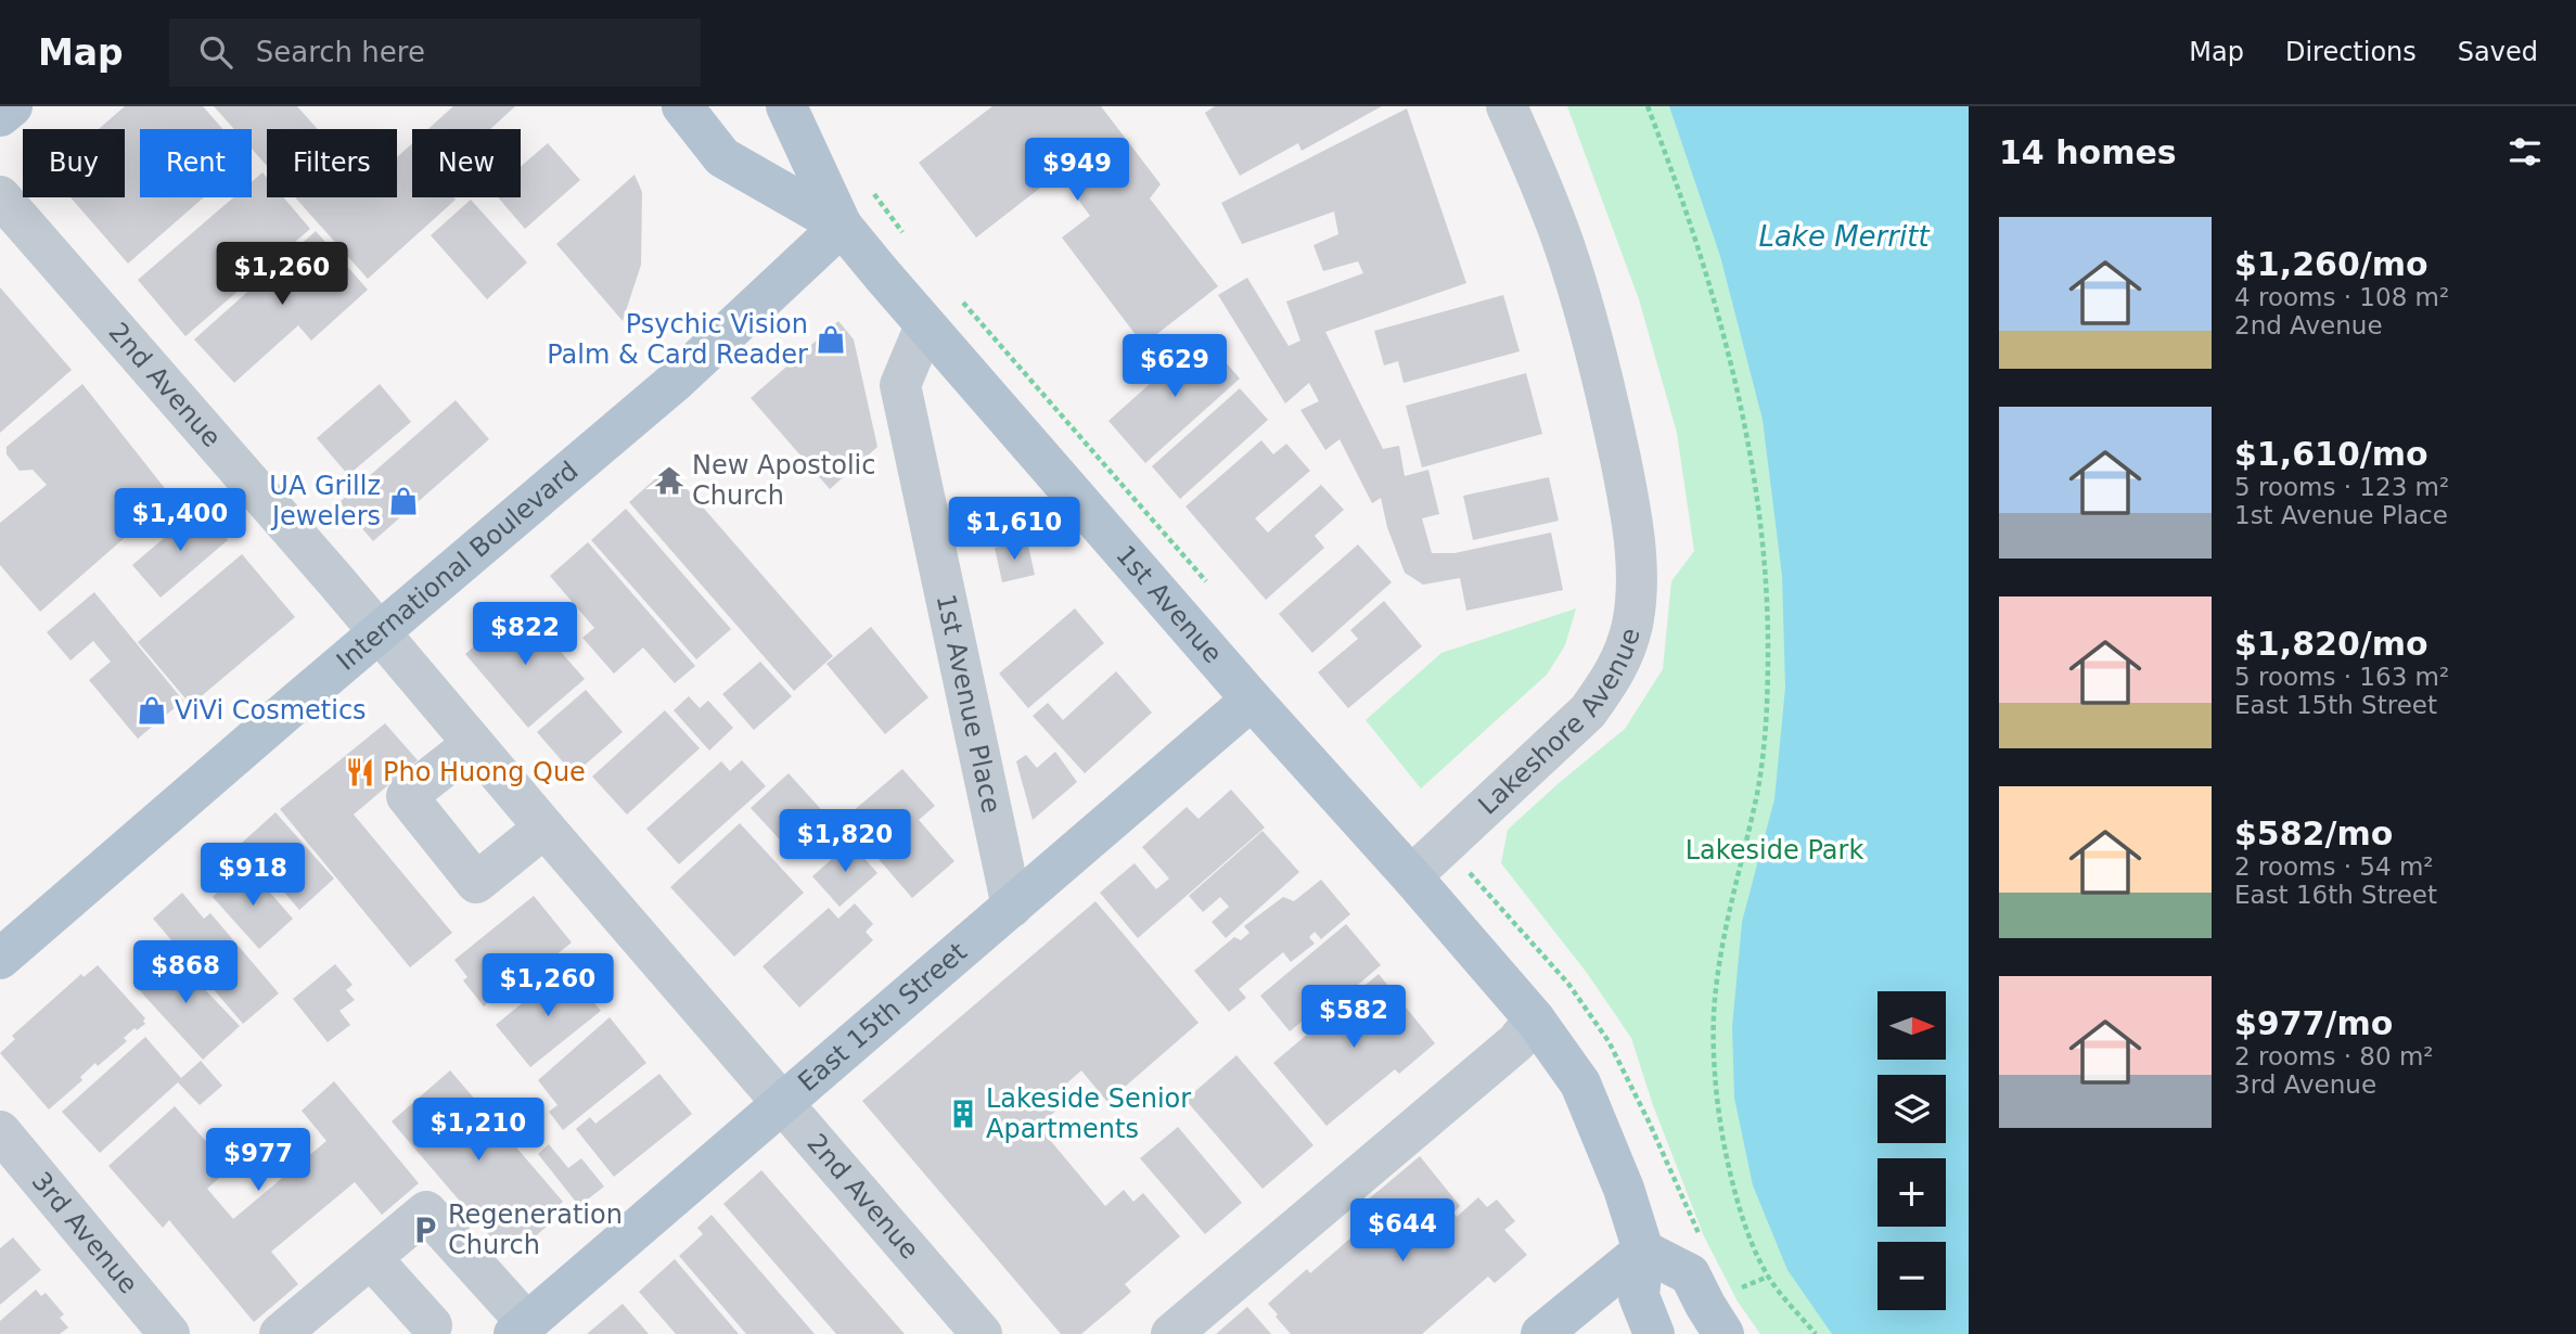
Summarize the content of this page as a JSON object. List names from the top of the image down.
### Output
{
  "streets": {
    "main road": ["International Boulevard", "1st Avenue", "East 15th Street"],
    "street": [
      "2nd Avenue",
      "1st Avenue Place",
      "Lakeshore Avenue",
      "3rd Avenue"
    ]
  },
  "crossings": [
    ["2nd Avenue", "International Boulevard"],
    ["2nd Avenue", "East 15th Street"],
    ["International Boulevard", "1st Avenue"],
    ["1st Avenue", "1st Avenue Place"],
    ["1st Avenue", "Lakeshore Avenue"],
    ["1st Avenue", "East 15th Street"],
    ["1st Avenue Place", "East 15th Street"]
  ],
  "water": ["Lake Merritt"],
  "parks": ["Lakeside Park"],
  "places": {
    "shop": ["Psychic Vision Palm & Card Reader", "UA Grillz Jewelers", "ViVi Cosmetics"],
    "temple": ["New Apostolic Church"],
    "restaurant": ["Pho Huong Que"],
    "building": ["Lakeside Senior Apartments"],
    "parking": ["Regeneration Church"]
  },
  "north": "right",
  "page": {
    "header": "Map",
    "search": "Search here",
    "nav": ["Map", "Directions", "Saved"],
    "heading": "14 homes",
    "chip": [
      "Buy",
      "Rent",
      "Filters",
      "New"
    ],
    "price": [
      "$949",
      "$1,260",
      "$629",
      "$1,400",
      "$1,610",
      "$822",
      "$1,820",
      "$918",
      "$868",
      "$1,260",
      "$582",
      "$1,210",
      "$977",
      "$644"
    ],
    "list": [
      {
        "name": "$1,260/mo",
        "note": "4 rooms · 108 m² · 2nd Avenue"
      },
      {
        "name": "$1,610/mo",
        "note": "5 rooms · 123 m² · 1st Avenue Place"
      },
      {
        "name": "$1,820/mo",
        "note": "5 rooms · 163 m² · East 15th Street"
      },
      {
        "name": "$582/mo",
        "note": "2 rooms · 54 m² · East 16th Street"
      },
      {
        "name": "$977/mo",
        "note": "2 rooms · 80 m² · 3rd Avenue"
      }
    ],
    "map_buttons": ["+", "−"]
  }
}
